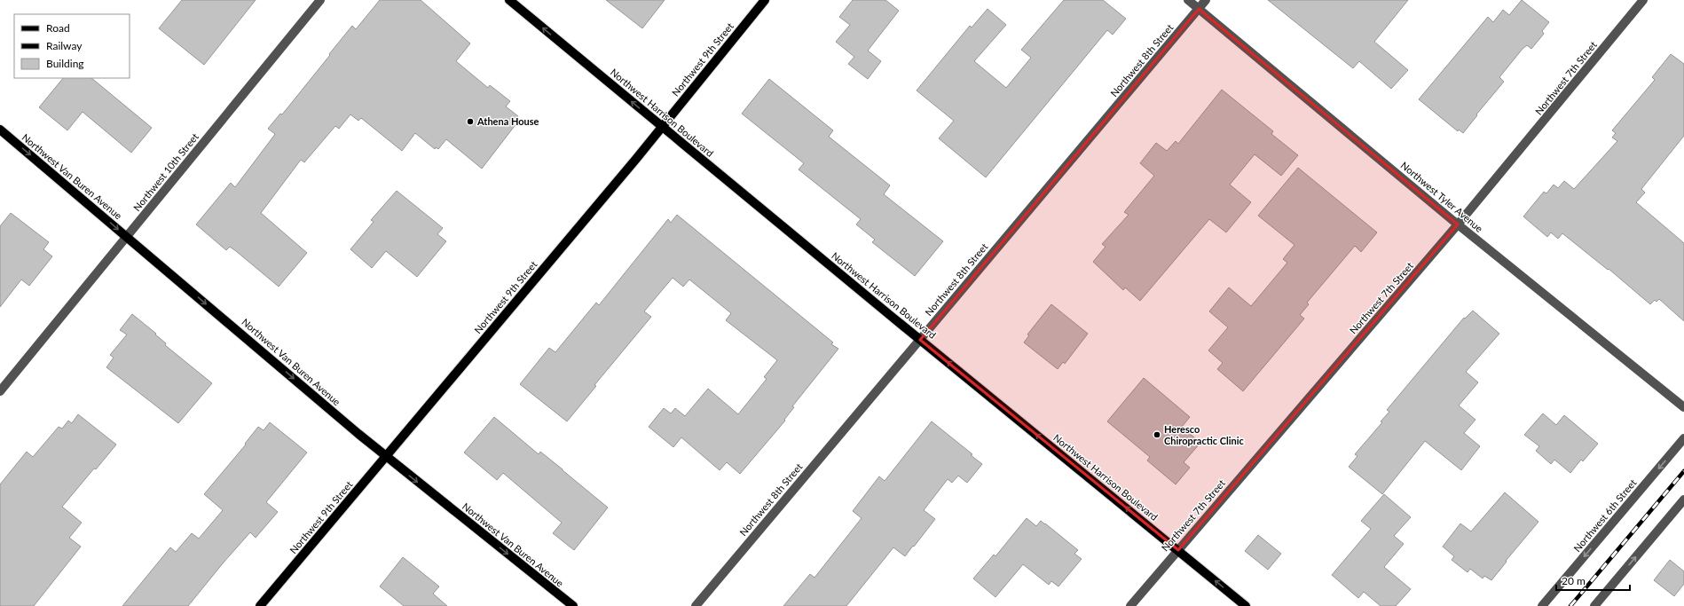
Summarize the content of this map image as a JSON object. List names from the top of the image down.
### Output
{
  "streets": {
    "main road": ["Northwest 9th Street", "Northwest Harrison Boulevard", "Northwest Van Buren Avenue"],
    "street": [
      "Northwest 8th Street",
      "Northwest 7th Street",
      "Northwest 10th Street",
      "Northwest Tyler Avenue",
      "Northwest 6th Street"
    ]
  },
  "crossings": [
    ["Northwest 9th Street", "Northwest Harrison Boulevard"],
    ["Northwest 9th Street", "Northwest Van Buren Avenue"],
    ["Northwest 8th Street", "Northwest Harrison Boulevard"],
    ["Northwest 8th Street", "Northwest Tyler Avenue"],
    ["Northwest 7th Street", "Northwest Harrison Boulevard"],
    ["Northwest 7th Street", "Northwest Tyler Avenue"],
    ["Northwest 10th Street", "Northwest Van Buren Avenue"]
  ],
  "one_way": ["Northwest Harrison Boulevard", "Northwest Van Buren Avenue"],
  "places": ["Athena House", "Heresco Chiropractic Clinic"],
  "legend": ["Road", "Railway", "Building"],
  "scale_bar": "20 m"
}
